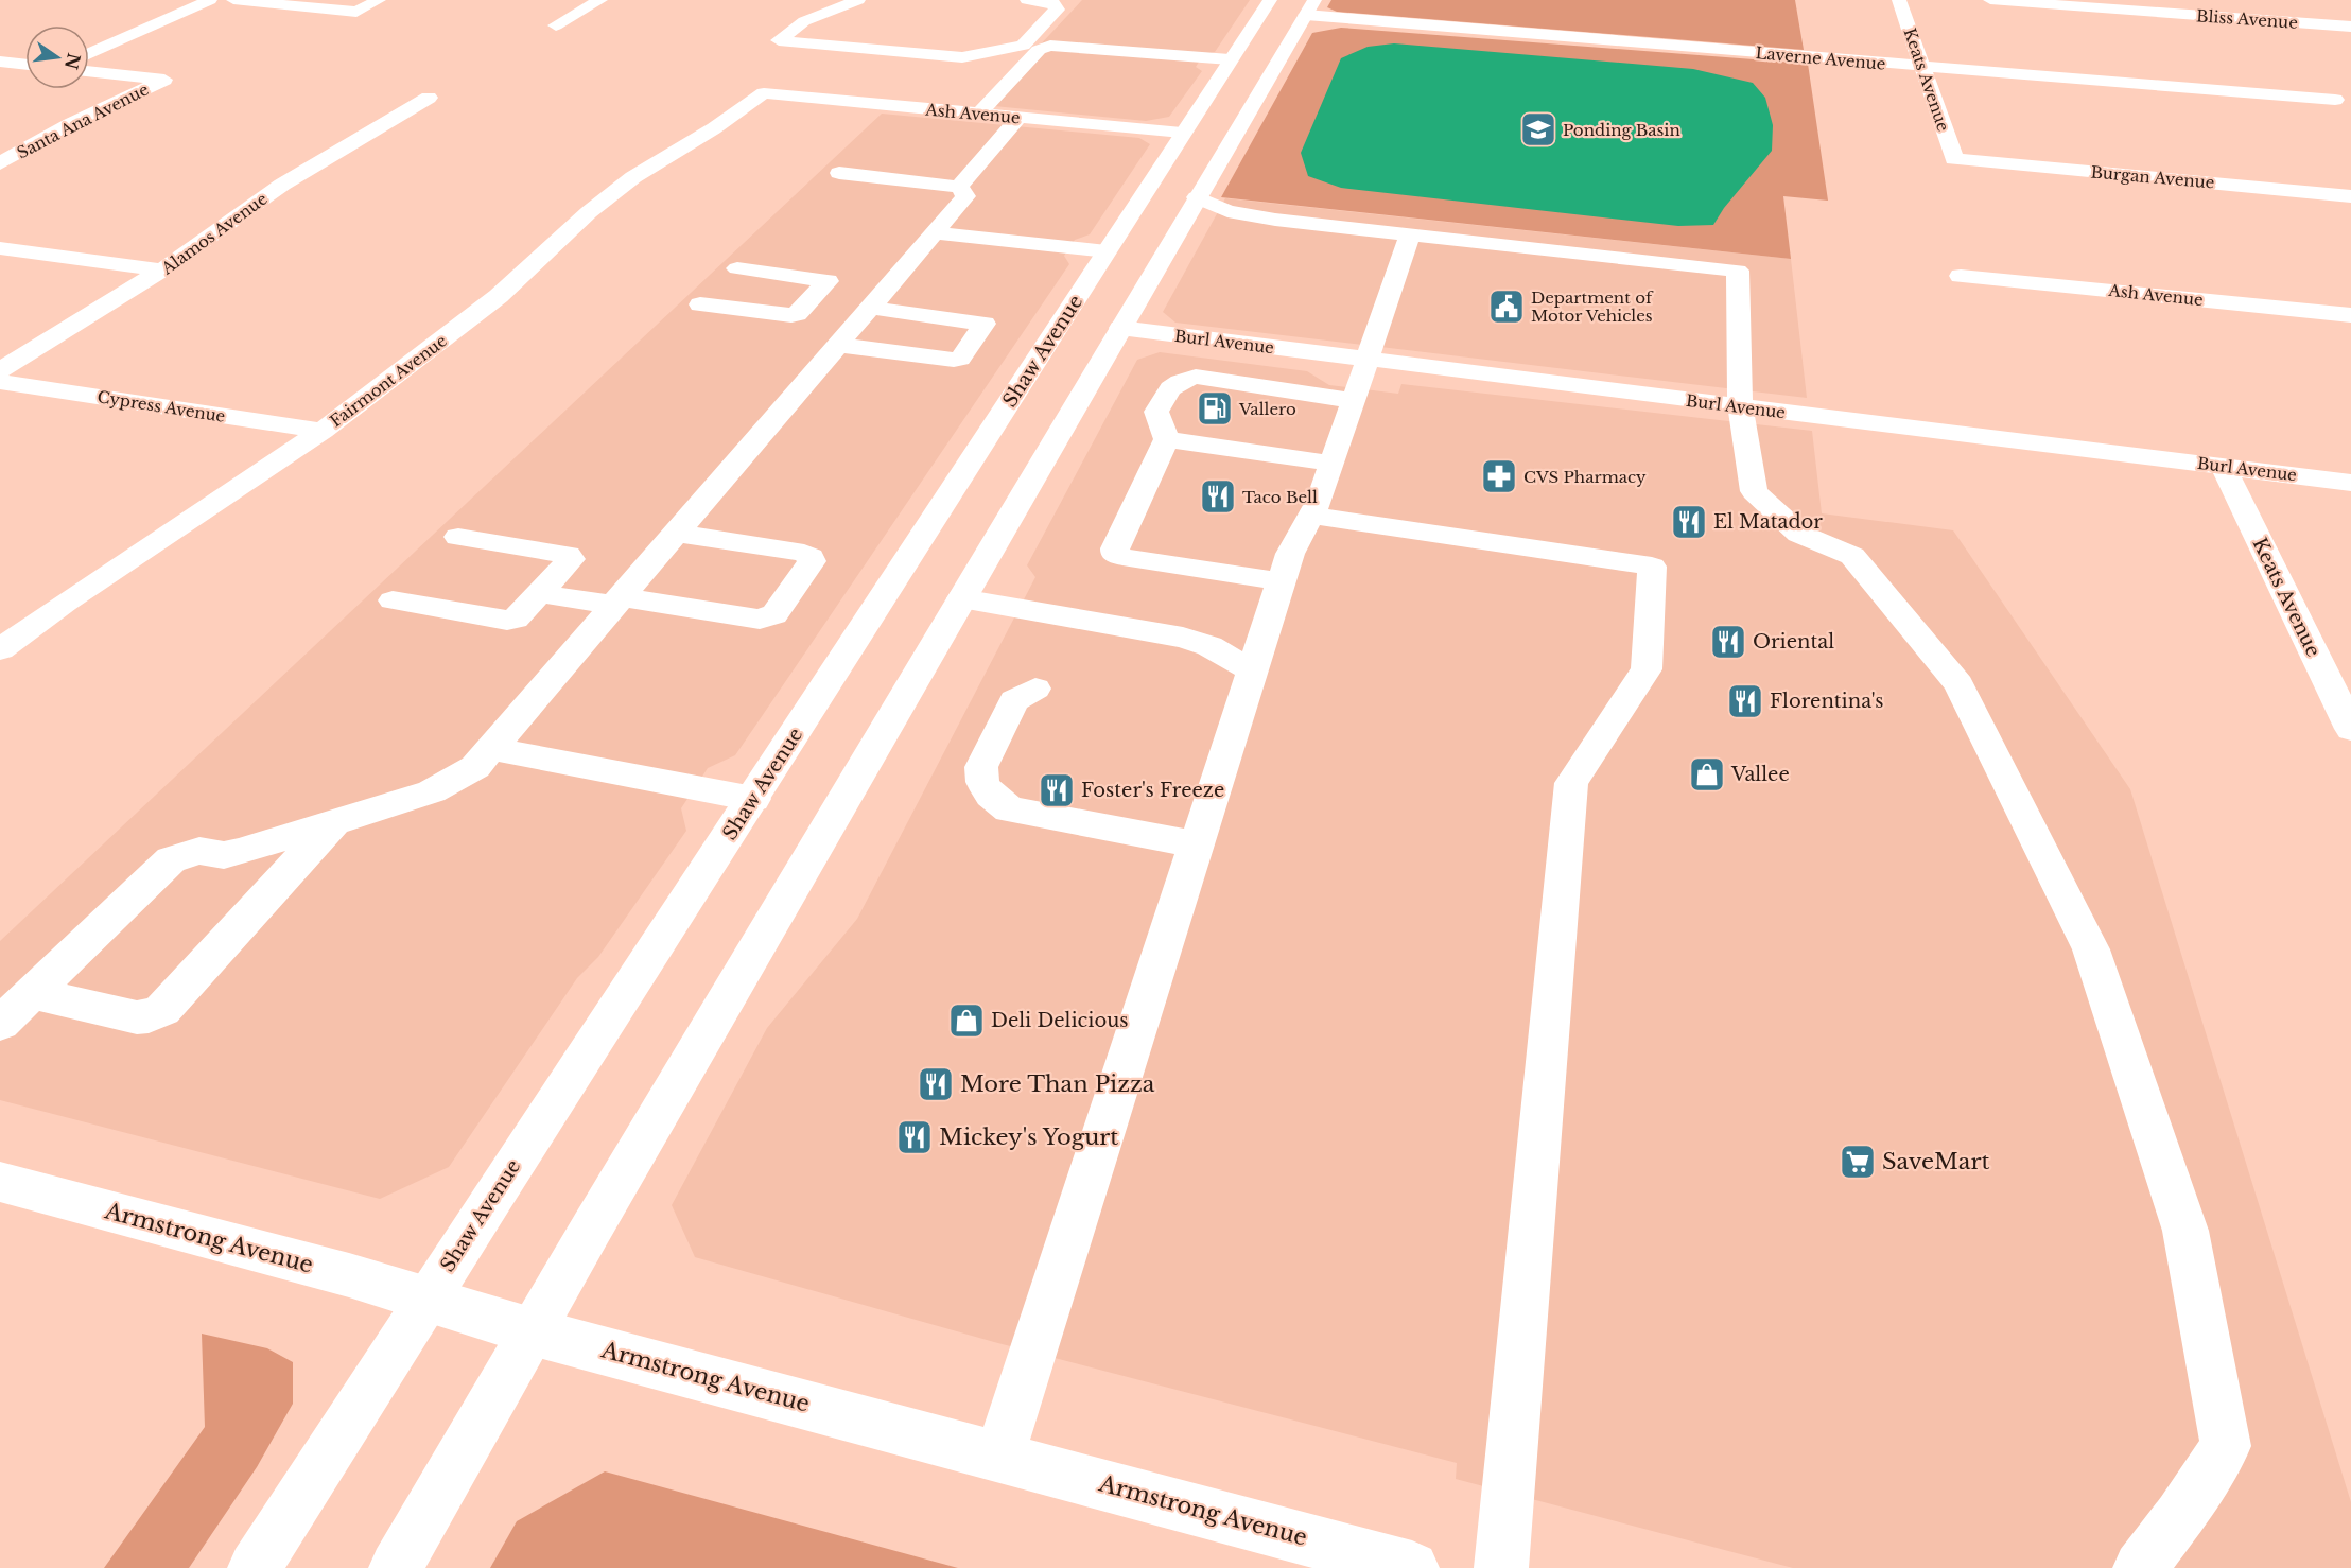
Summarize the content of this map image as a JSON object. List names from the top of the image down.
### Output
{
  "streets": {
    "street": [
      "Bliss Avenue",
      "Laverne Avenue",
      "Keats Avenue",
      "Ash Avenue",
      "Santa Ana Avenue",
      "Burgan Avenue",
      "Alamos Avenue",
      "Burl Avenue",
      "Shaw Avenue",
      "Fairmont Avenue",
      "Cypress Avenue",
      "Armstrong Avenue"
    ]
  },
  "crossings": [
    ["Laverne Avenue", "Keats Avenue"],
    ["Laverne Avenue", "Shaw Avenue"],
    ["Keats Avenue", "Burgan Avenue"],
    ["Keats Avenue", "Burl Avenue"],
    ["Ash Avenue", "Shaw Avenue"],
    ["Ash Avenue", "Fairmont Avenue"],
    ["Shaw Avenue", "Armstrong Avenue"],
    ["Fairmont Avenue", "Cypress Avenue"]
  ],
  "places": {
    "school or university": ["Ponding Basin"],
    "public building": ["Department of Motor Vehicles"],
    "fuel station": ["Vallero"],
    "pharmacy": ["CVS Pharmacy"],
    "restaurant": [
      "Taco Bell",
      "El Matador",
      "Oriental",
      "Florentina's",
      "Foster's Freeze",
      "More Than Pizza",
      "Mickey's Yogurt"
    ],
    "shop": ["Vallee", "Deli Delicious"],
    "supermarket": ["SaveMart"]
  },
  "north": "right"
}
